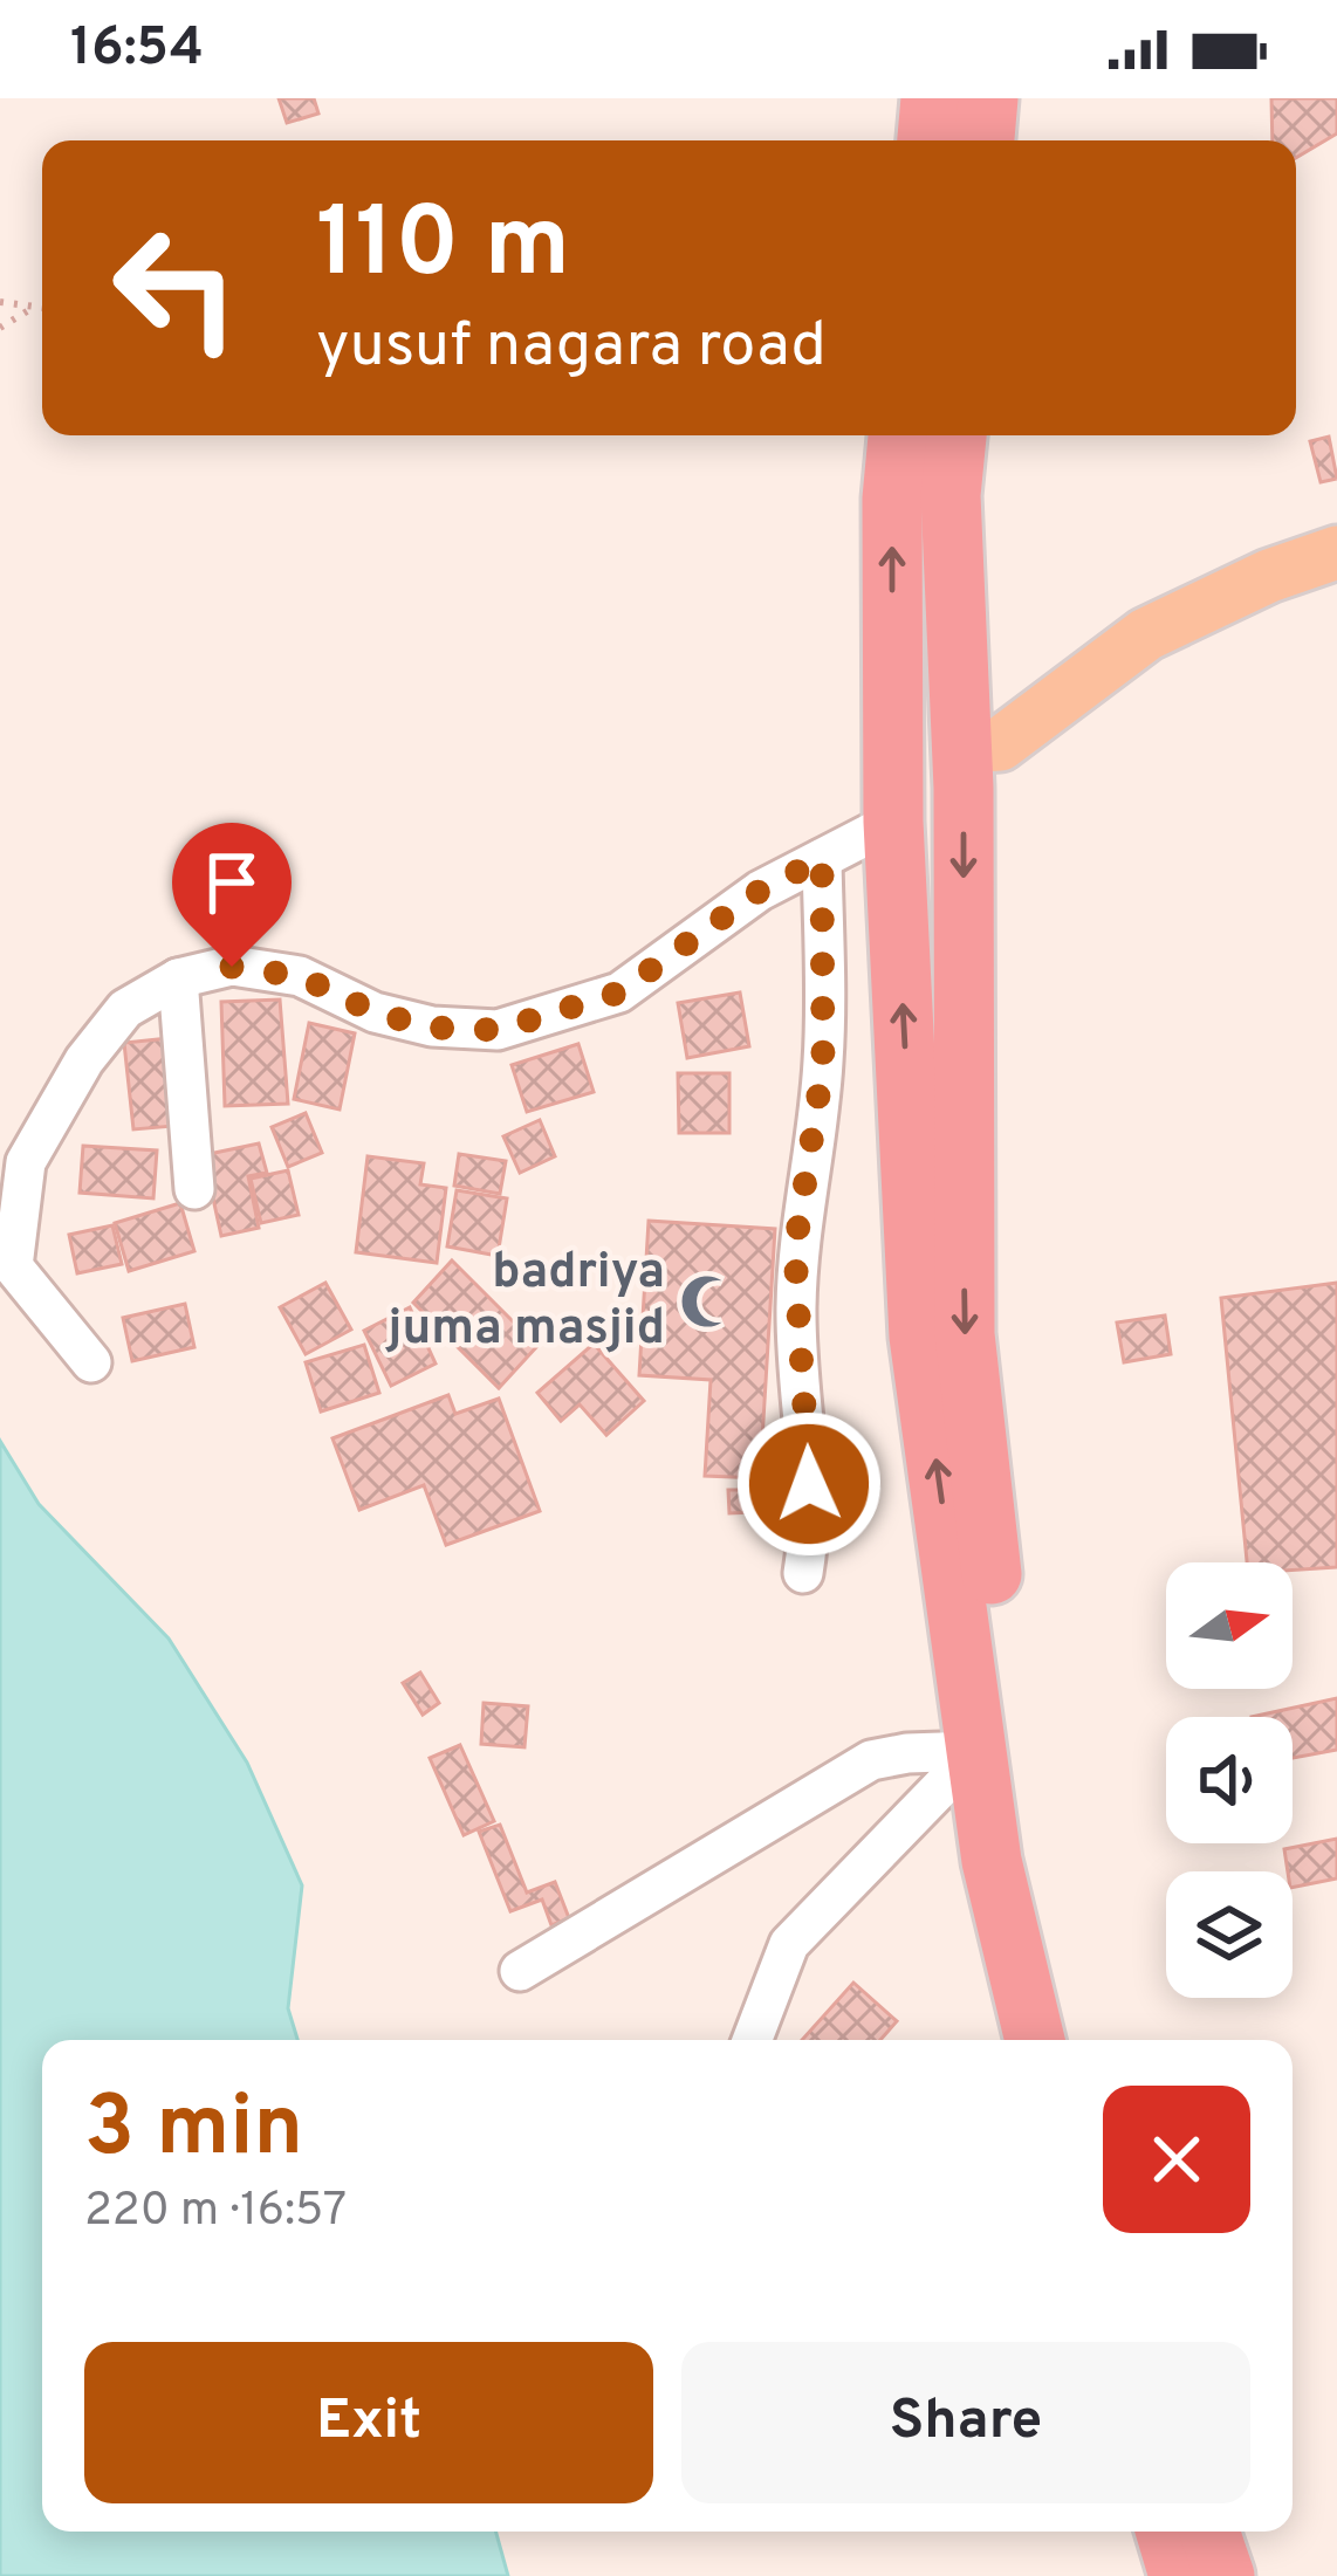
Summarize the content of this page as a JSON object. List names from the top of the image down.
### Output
{
  "places": {
    "mosque": ["badriya juma masjid"]
  },
  "north": "right",
  "page": {
    "status": "16:54",
    "turn": ["110 m", "yusuf nagara road"],
    "heading": ["3 min", "220 m · 16:57"],
    "buttons": ["Exit", "Share"]
  }
}
